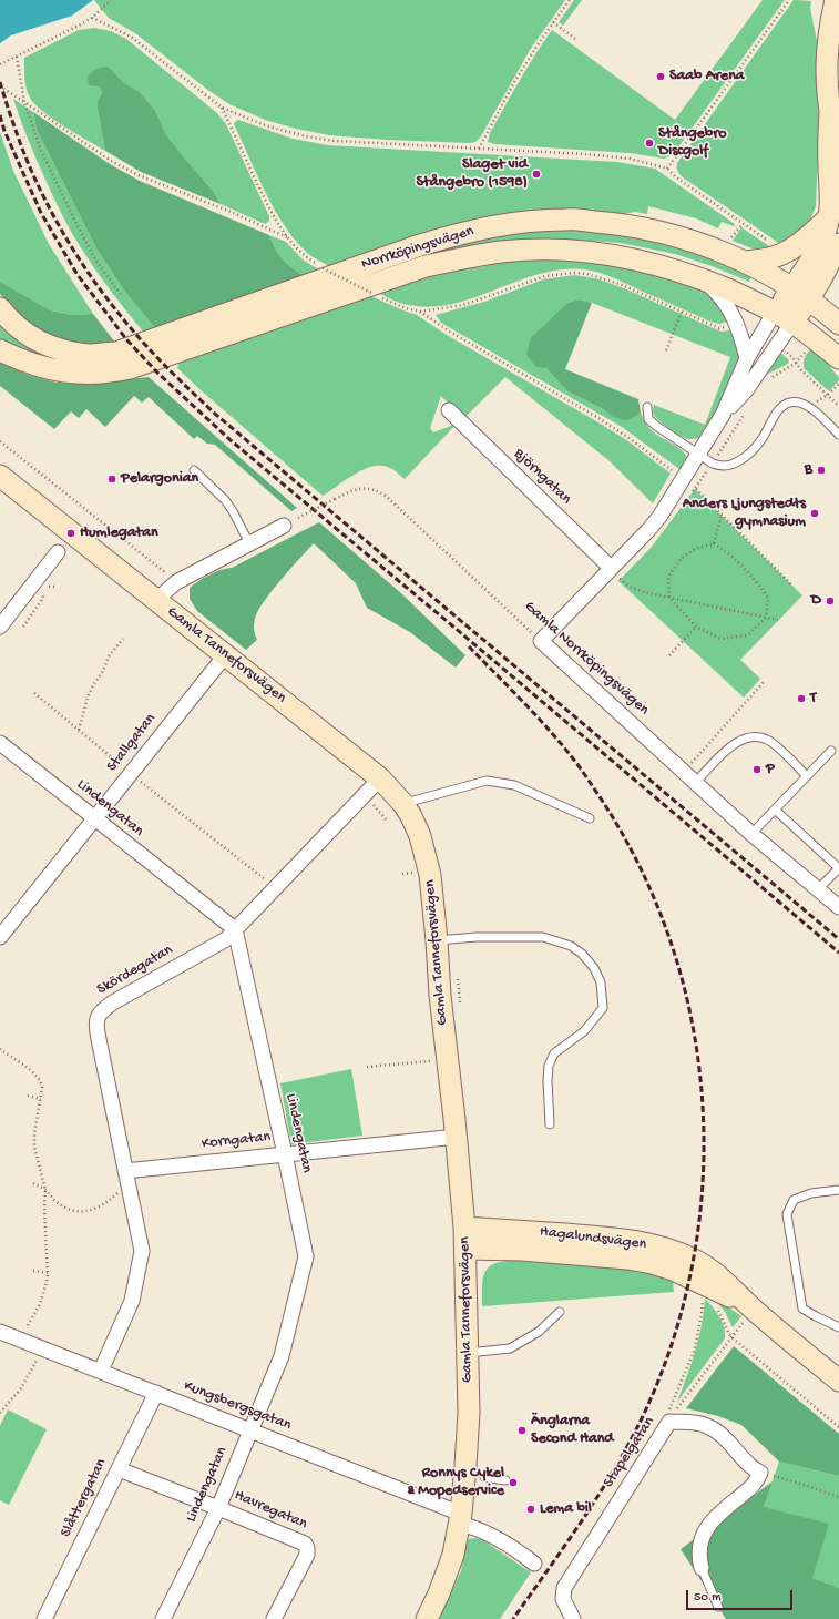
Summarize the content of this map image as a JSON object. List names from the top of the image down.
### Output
{
  "streets": {
    "street": [
      "Norrköpingsvägen",
      "Björngatan",
      "Gamla Tanneforsvägen",
      "Gamla Norrköpingsvägen",
      "Stallgatan",
      "Lindengatan",
      "Skördegatan",
      "Korngatan",
      "Hagalundsvägen",
      "Kungsbergsgatan",
      "Stapelgatan",
      "Slåttergatan",
      "Havregatan"
    ]
  },
  "crossings": [
    ["Gamla Tanneforsvägen", "Stallgatan"],
    ["Gamla Tanneforsvägen", "Skördegatan"],
    ["Gamla Tanneforsvägen", "Korngatan"],
    ["Gamla Tanneforsvägen", "Hagalundsvägen"],
    ["Gamla Tanneforsvägen", "Kungsbergsgatan"],
    ["Stallgatan", "Lindengatan"],
    ["Lindengatan", "Skördegatan"],
    ["Lindengatan", "Korngatan"],
    ["Lindengatan", "Kungsbergsgatan"],
    ["Lindengatan", "Havregatan"],
    ["Skördegatan", "Korngatan"],
    ["Skördegatan", "Kungsbergsgatan"],
    ["Kungsbergsgatan", "Slåttergatan"],
    ["Slåttergatan", "Havregatan"]
  ],
  "places": [
    "Saab Arena",
    "Stångebro Discgolf",
    "Slaget vid Stångebro (1598)",
    "B",
    "Pelargonian",
    "Anders Ljungstedts gymnasium",
    "Humlegatan",
    "D",
    "T",
    "P",
    "Änglarna Second Hand",
    "Ronnys Cykel & Mopedservice",
    "Lema bil"
  ],
  "scale_bar": "50 m"
}
